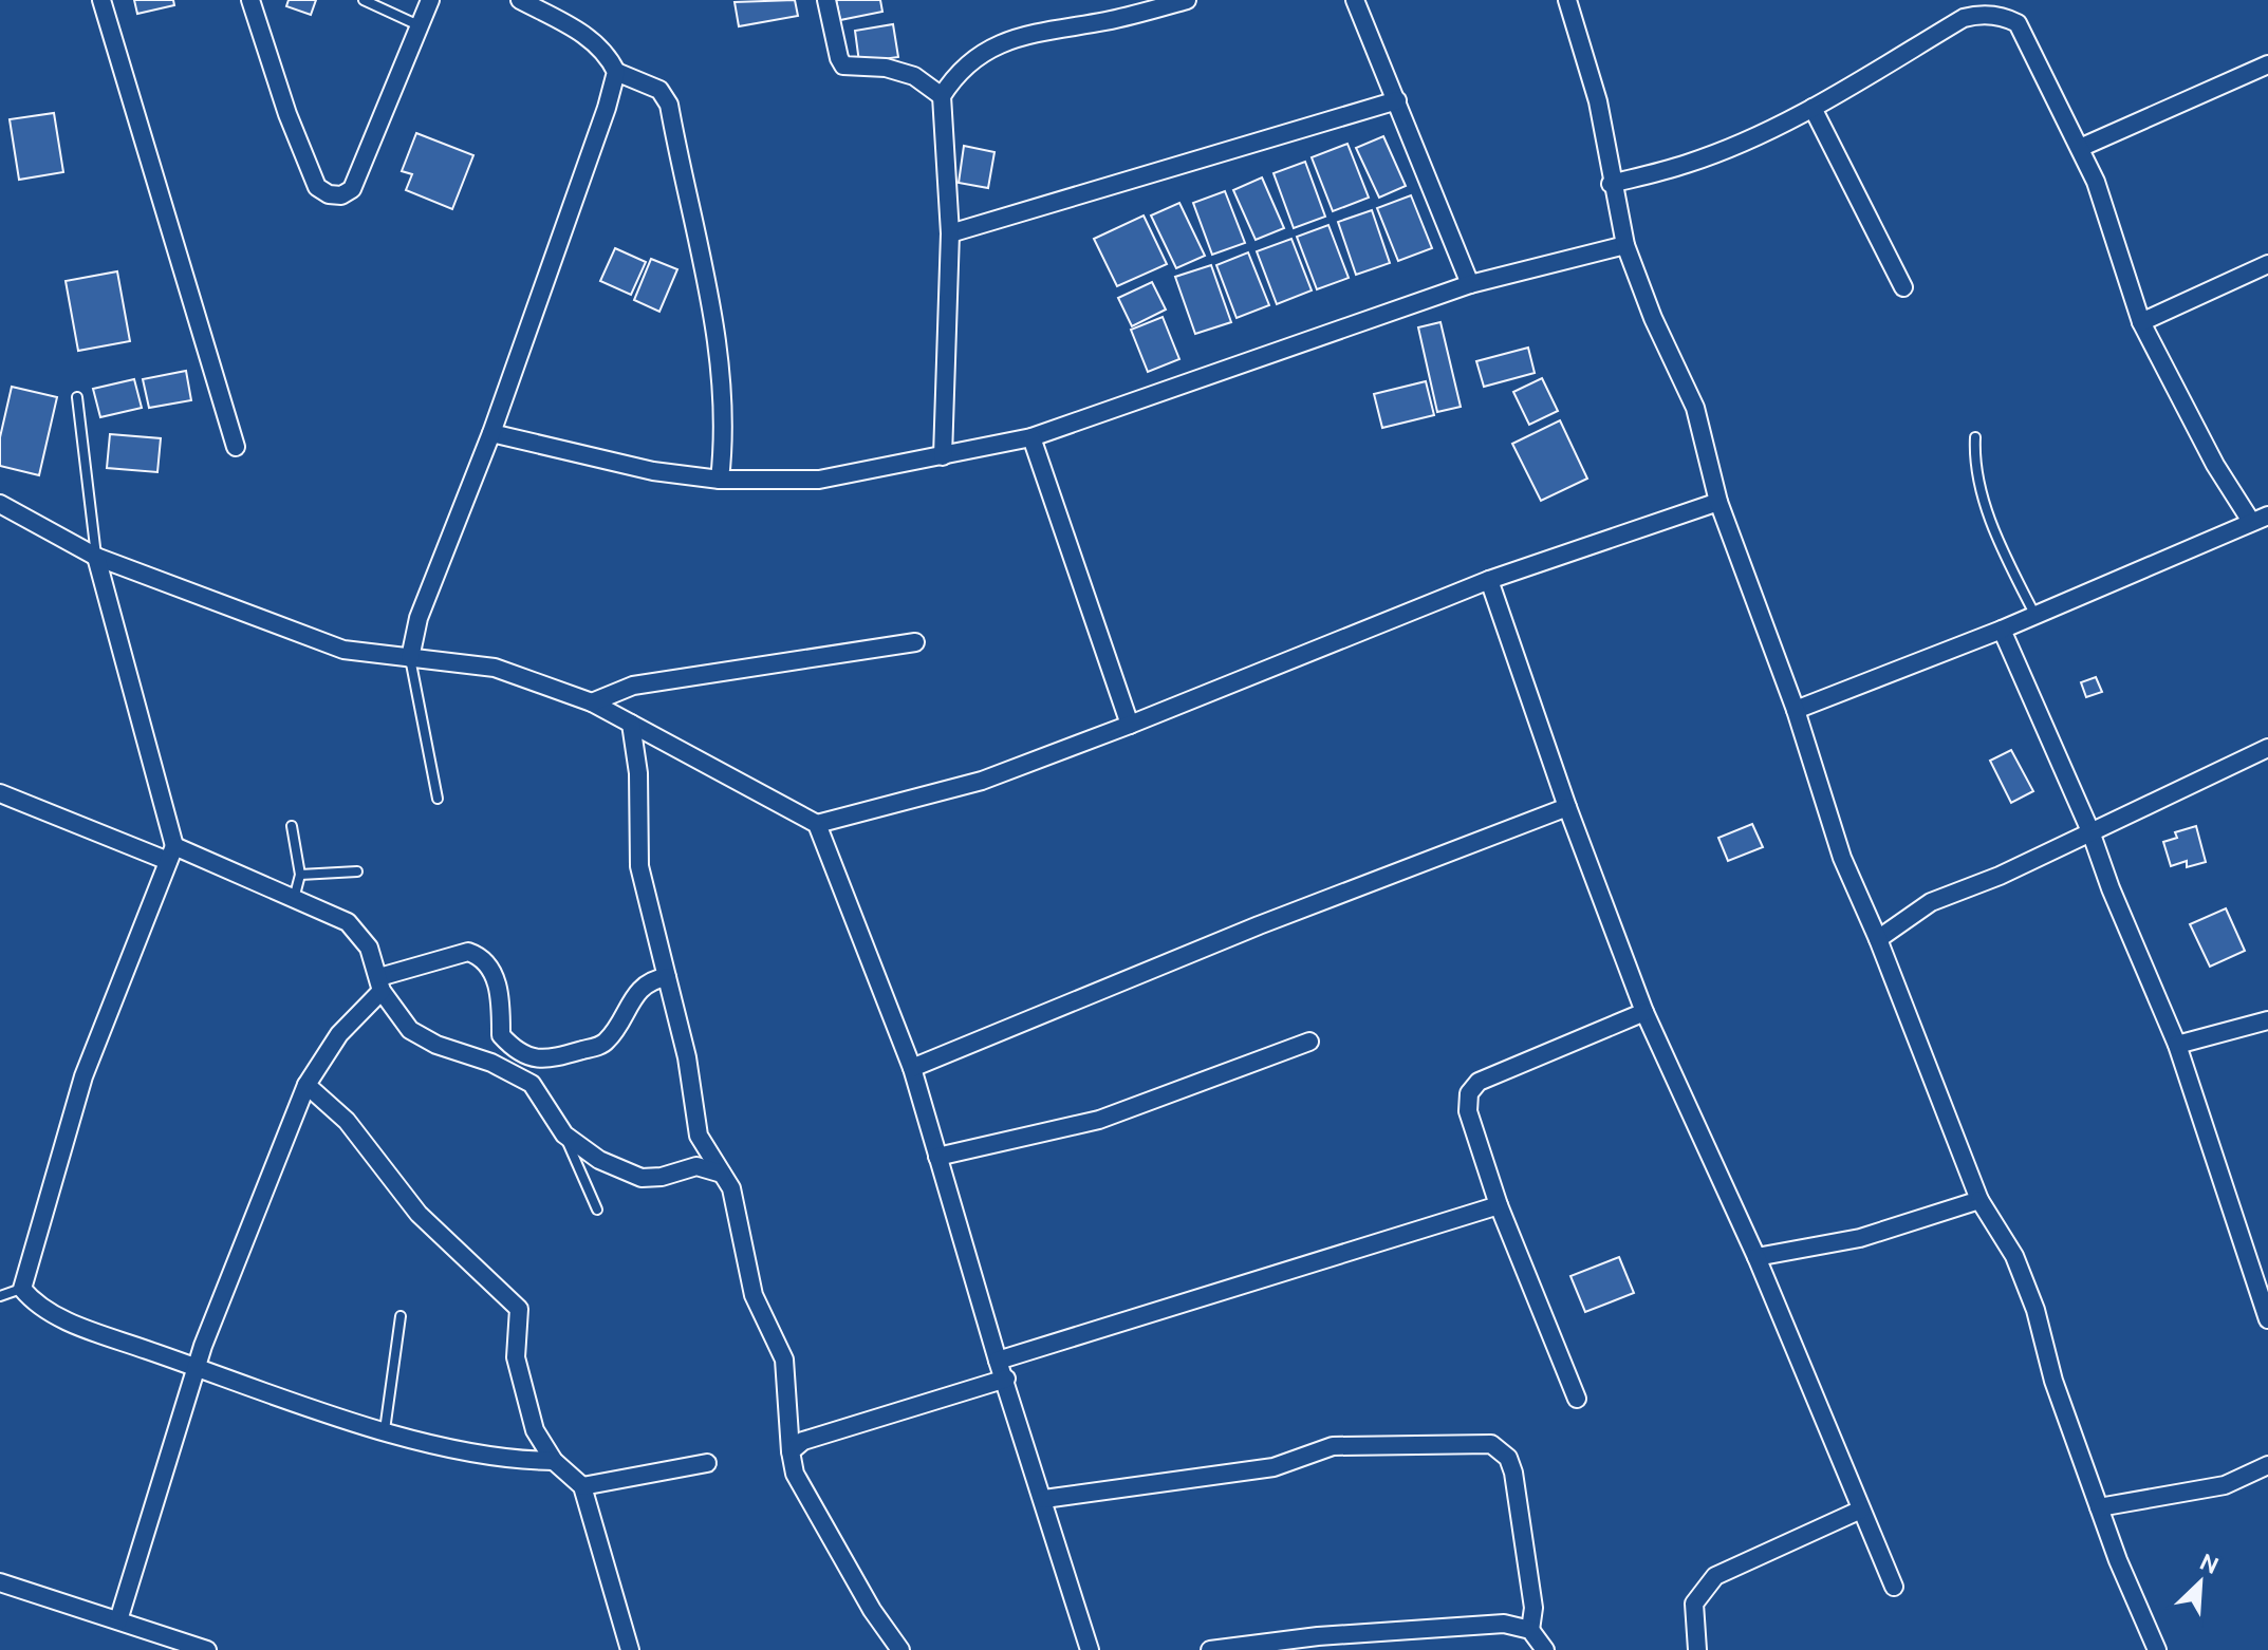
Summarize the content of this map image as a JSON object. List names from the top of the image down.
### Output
{
  "north": "top right"
}
